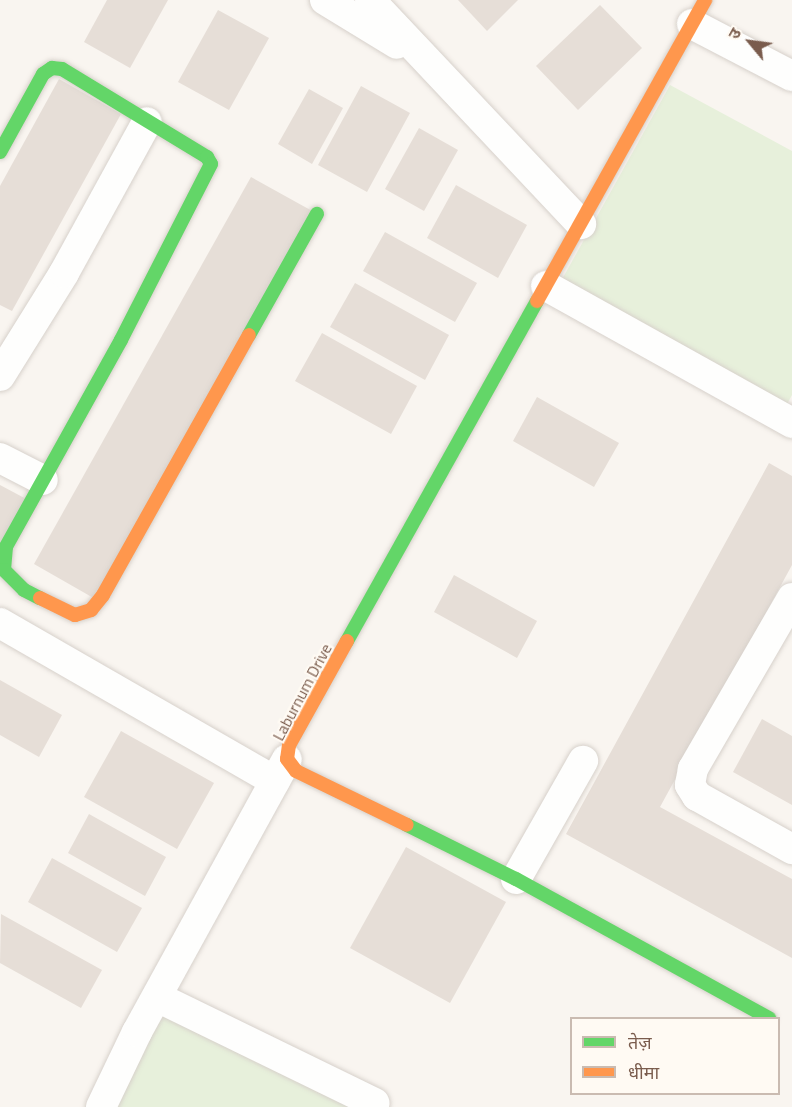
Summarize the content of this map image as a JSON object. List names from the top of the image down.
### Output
{
  "streets": {
    "street": ["Laburnum Drive"]
  },
  "legend": ["तेज़", "धीमा"],
  "north": "top left"
}
